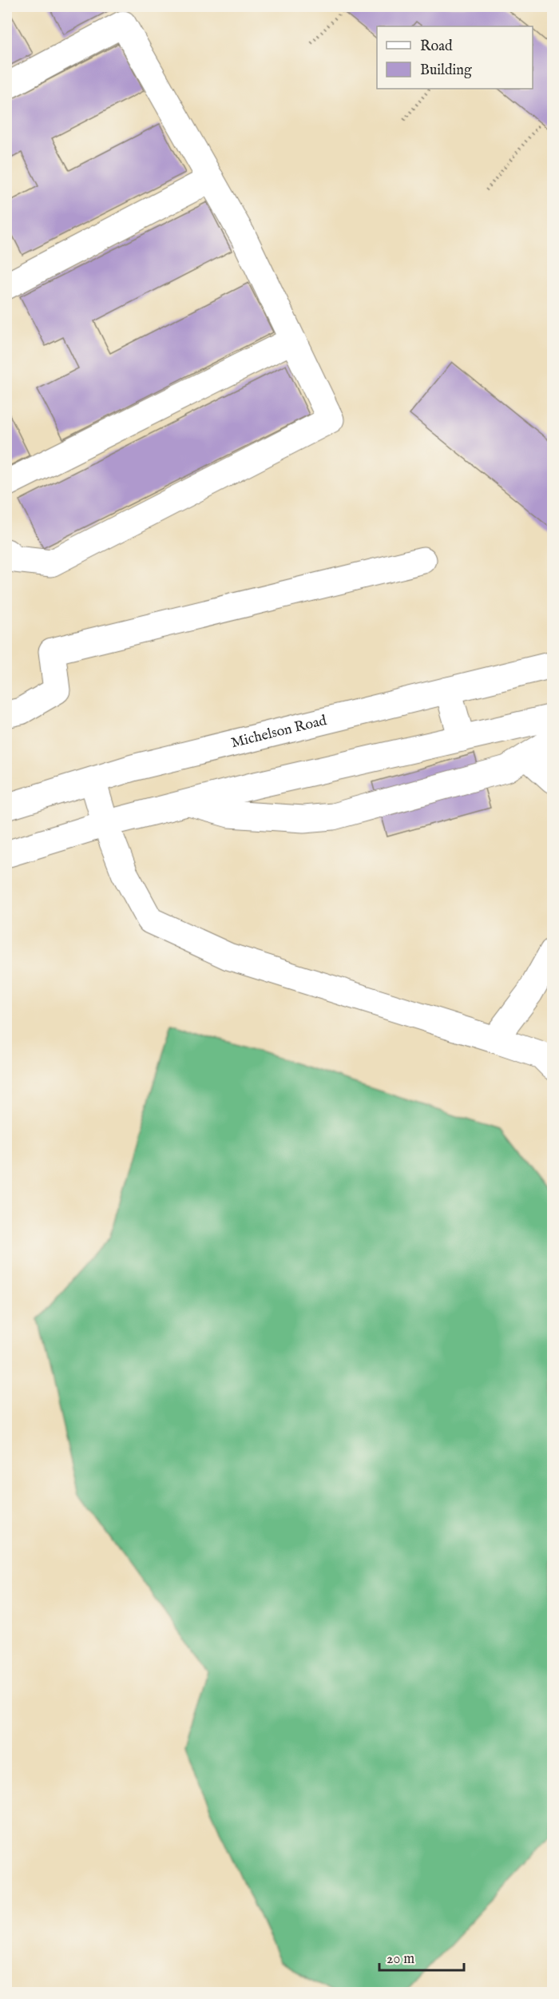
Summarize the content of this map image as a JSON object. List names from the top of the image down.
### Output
{
  "streets": {
    "street": ["Michelson Road"]
  },
  "legend": ["Road", "Building"],
  "scale_bar": "20 m"
}
